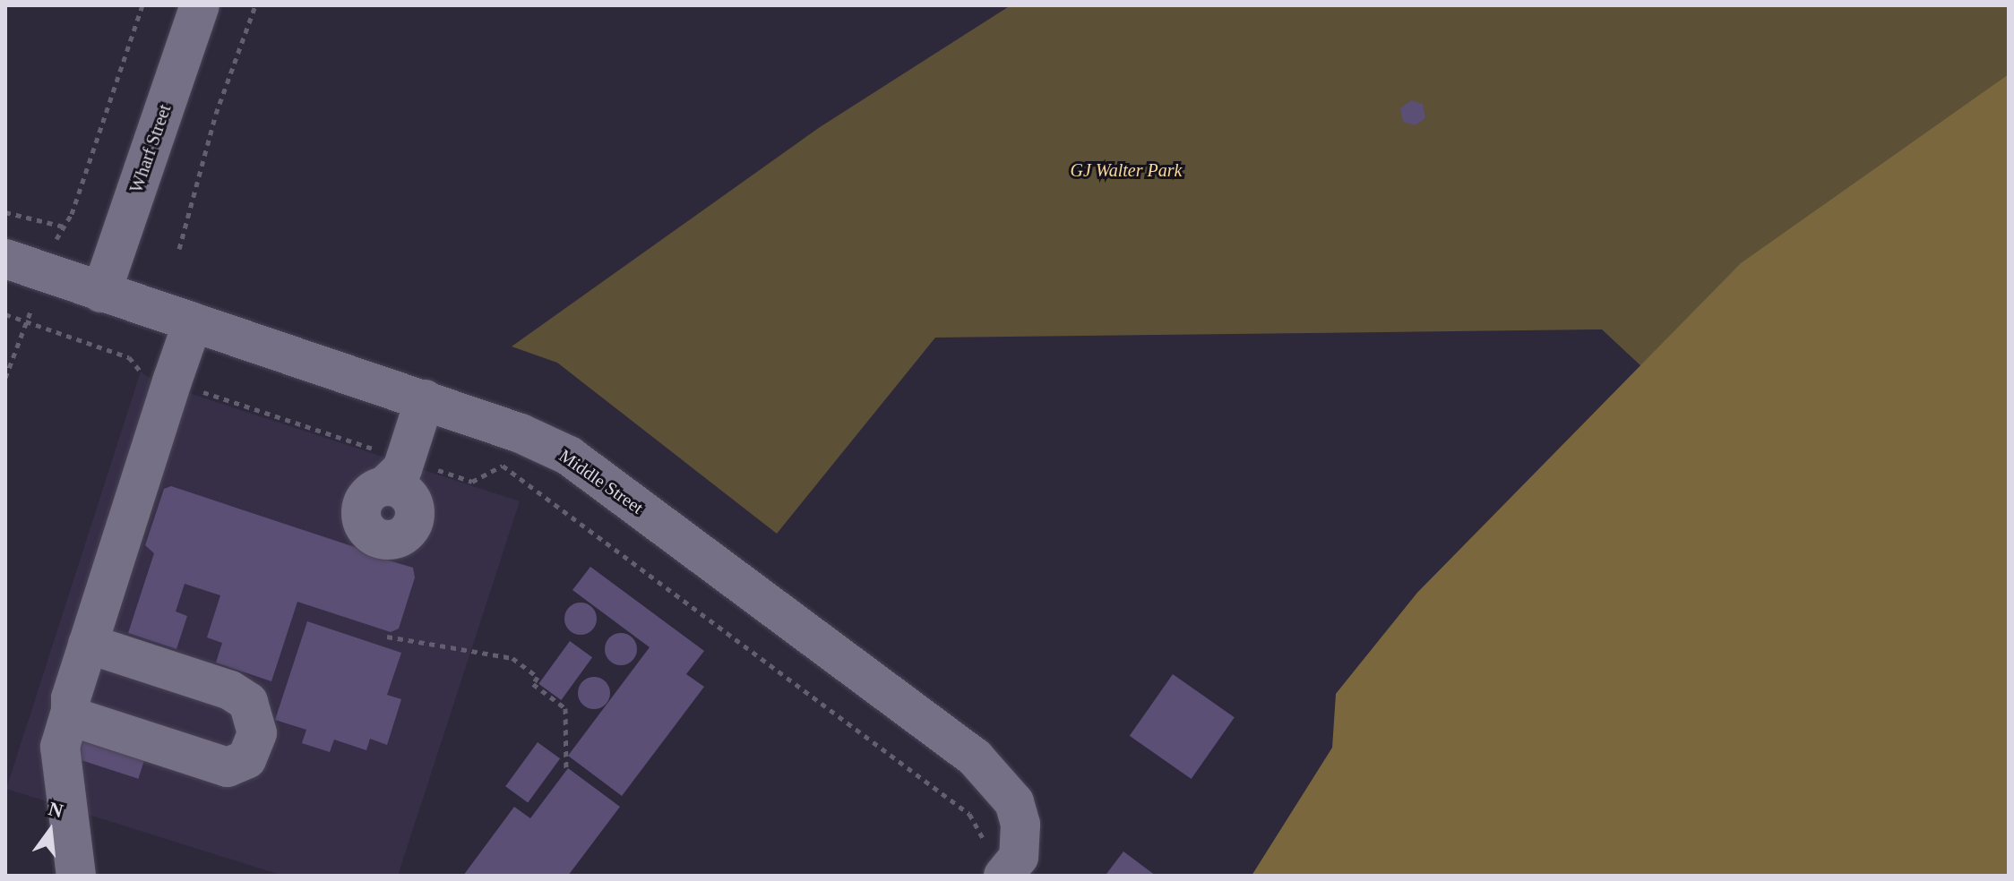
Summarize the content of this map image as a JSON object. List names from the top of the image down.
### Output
{
  "streets": {
    "street": ["Wharf Street", "Middle Street"]
  },
  "crossings": [
    ["Wharf Street", "Middle Street"]
  ],
  "parks": ["GJ Walter Park"],
  "north": "top"
}
